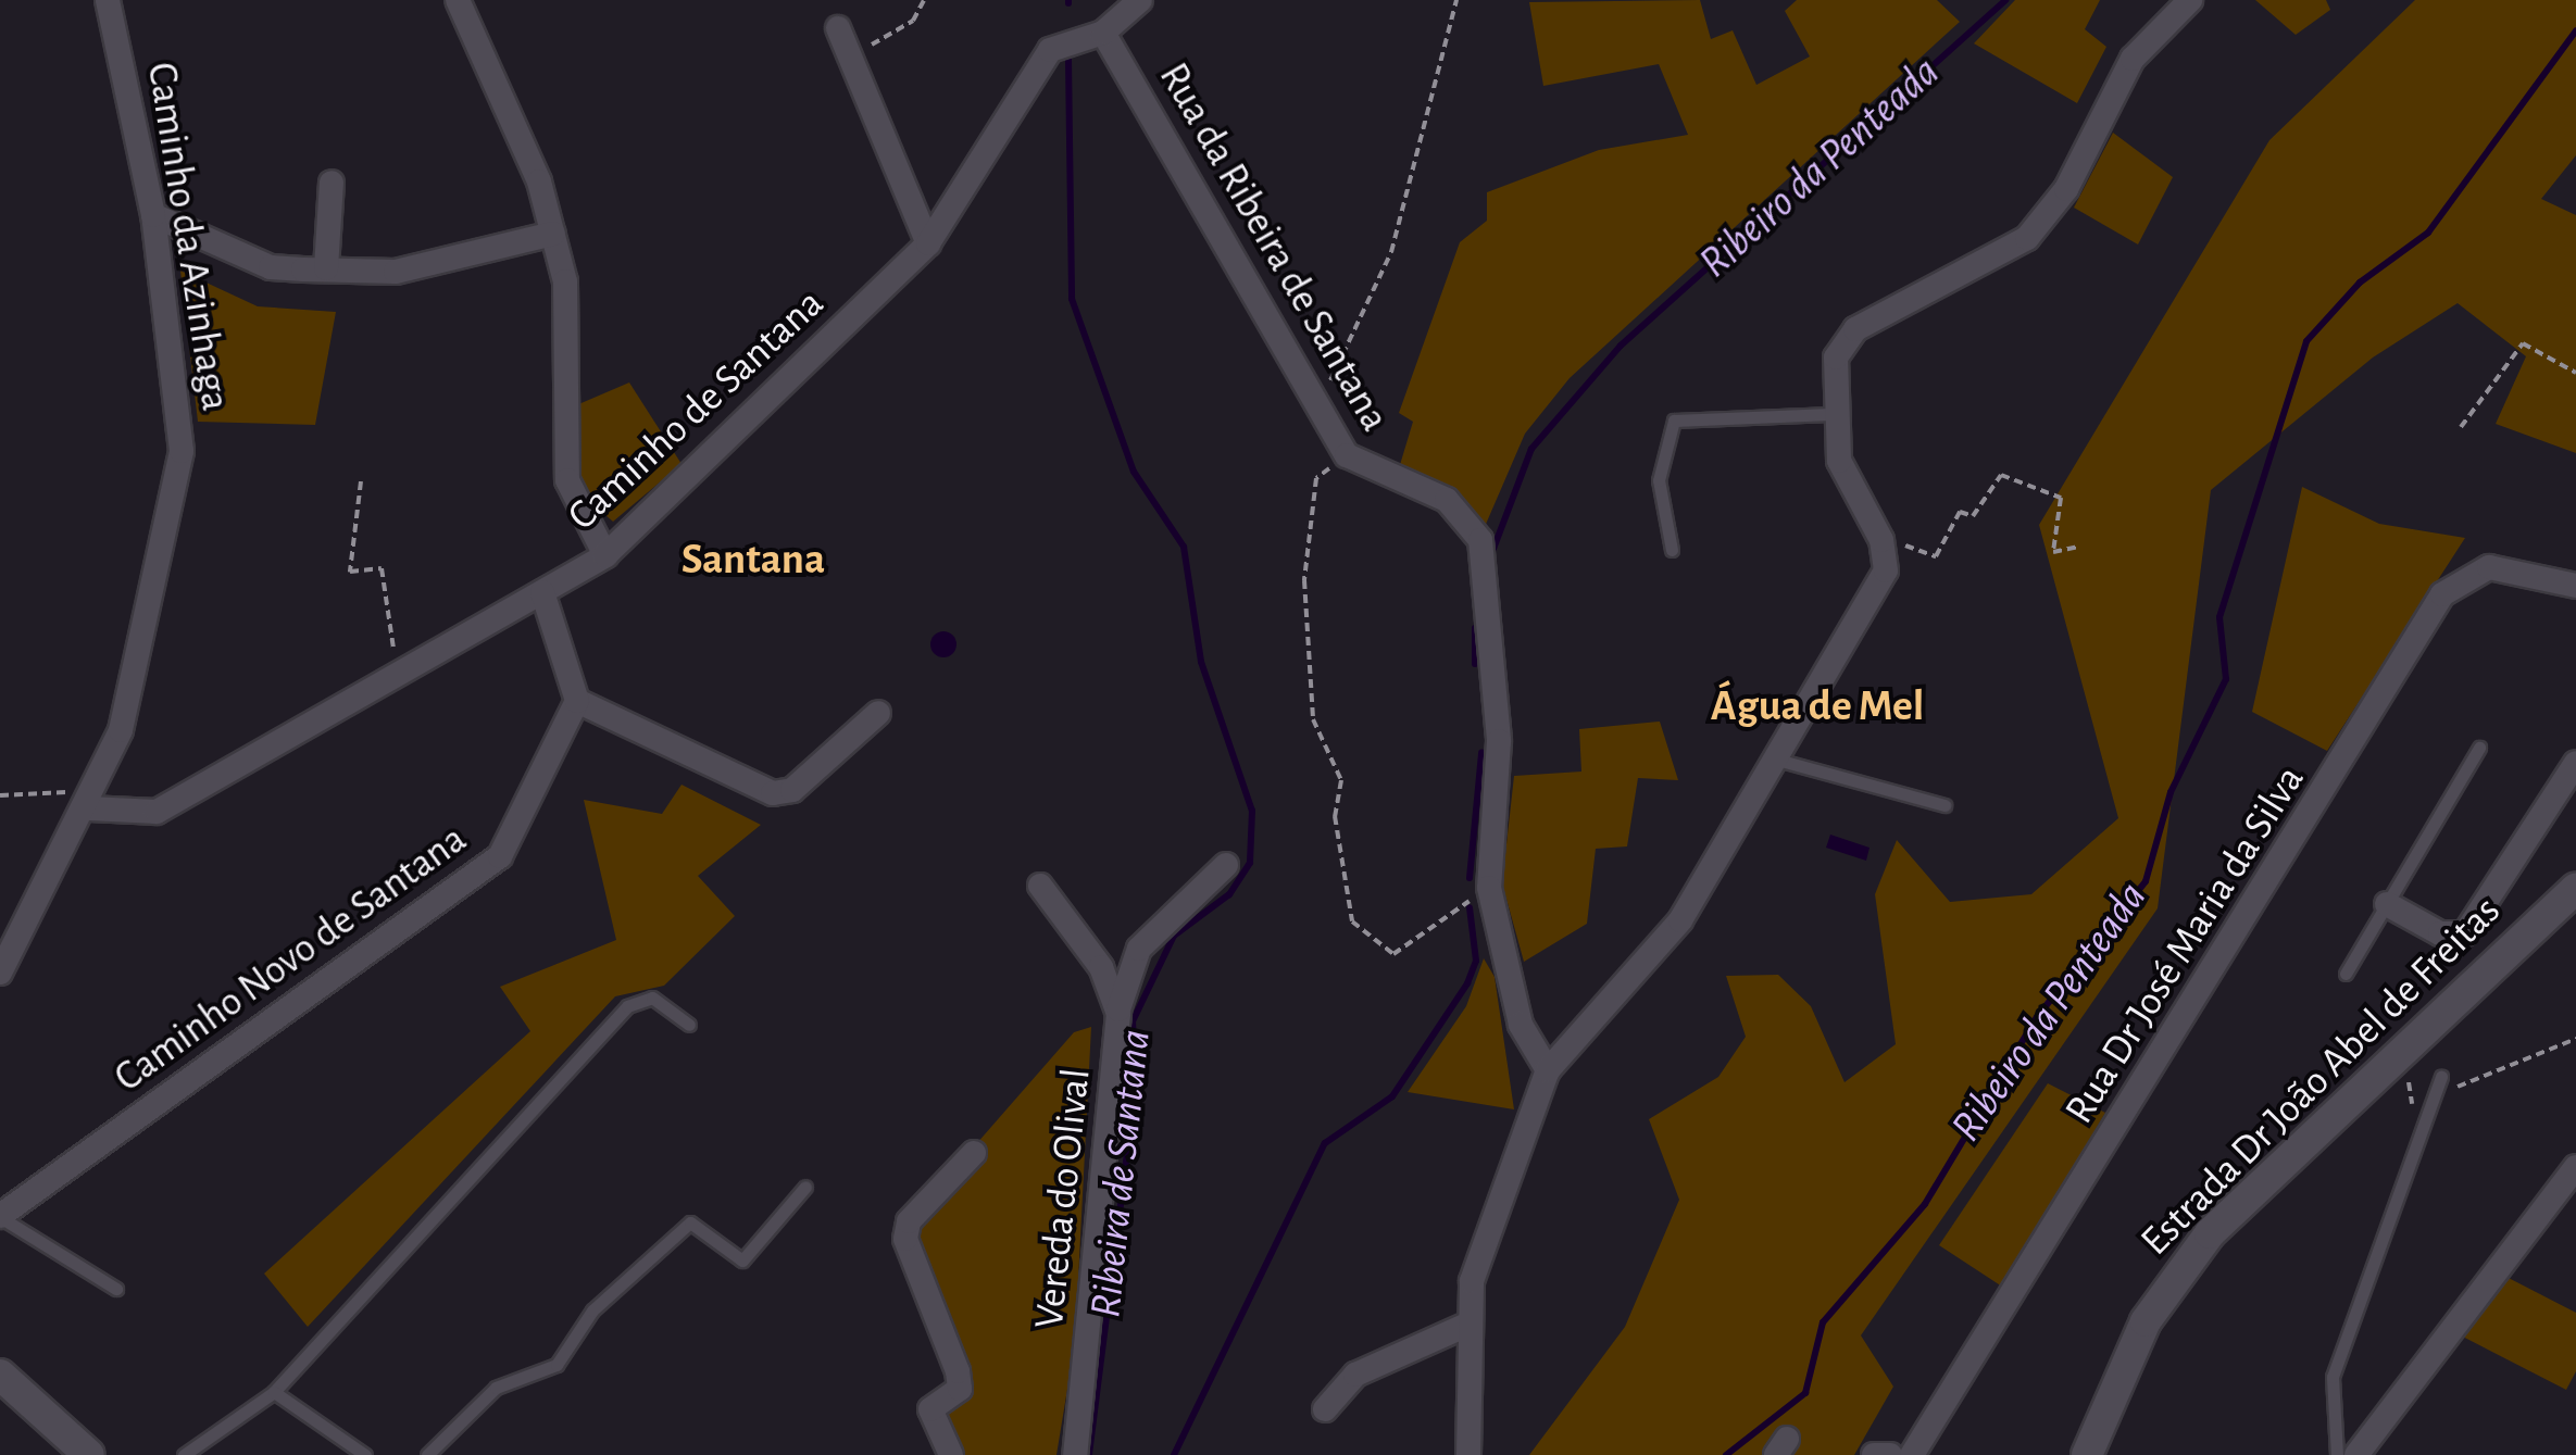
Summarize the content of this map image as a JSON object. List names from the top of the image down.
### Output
{
  "streets": {
    "street": [
      "Caminho da Azinhaga",
      "Rua da Ribeira de Santana",
      "Caminho de Santana",
      "Rua Dr José Maria da Silva",
      "Caminho Novo de Santana",
      "Estrada Dr João Abel de Freitas",
      "Vereda do Olival"
    ]
  },
  "crossings": [
    ["Caminho da Azinhaga", "Caminho de Santana"],
    ["Rua da Ribeira de Santana", "Caminho de Santana"]
  ],
  "districts": ["Santana", "Água de Mel"],
  "water": ["Ribeiro da Penteada", "Ribeira de Santana"]
}
